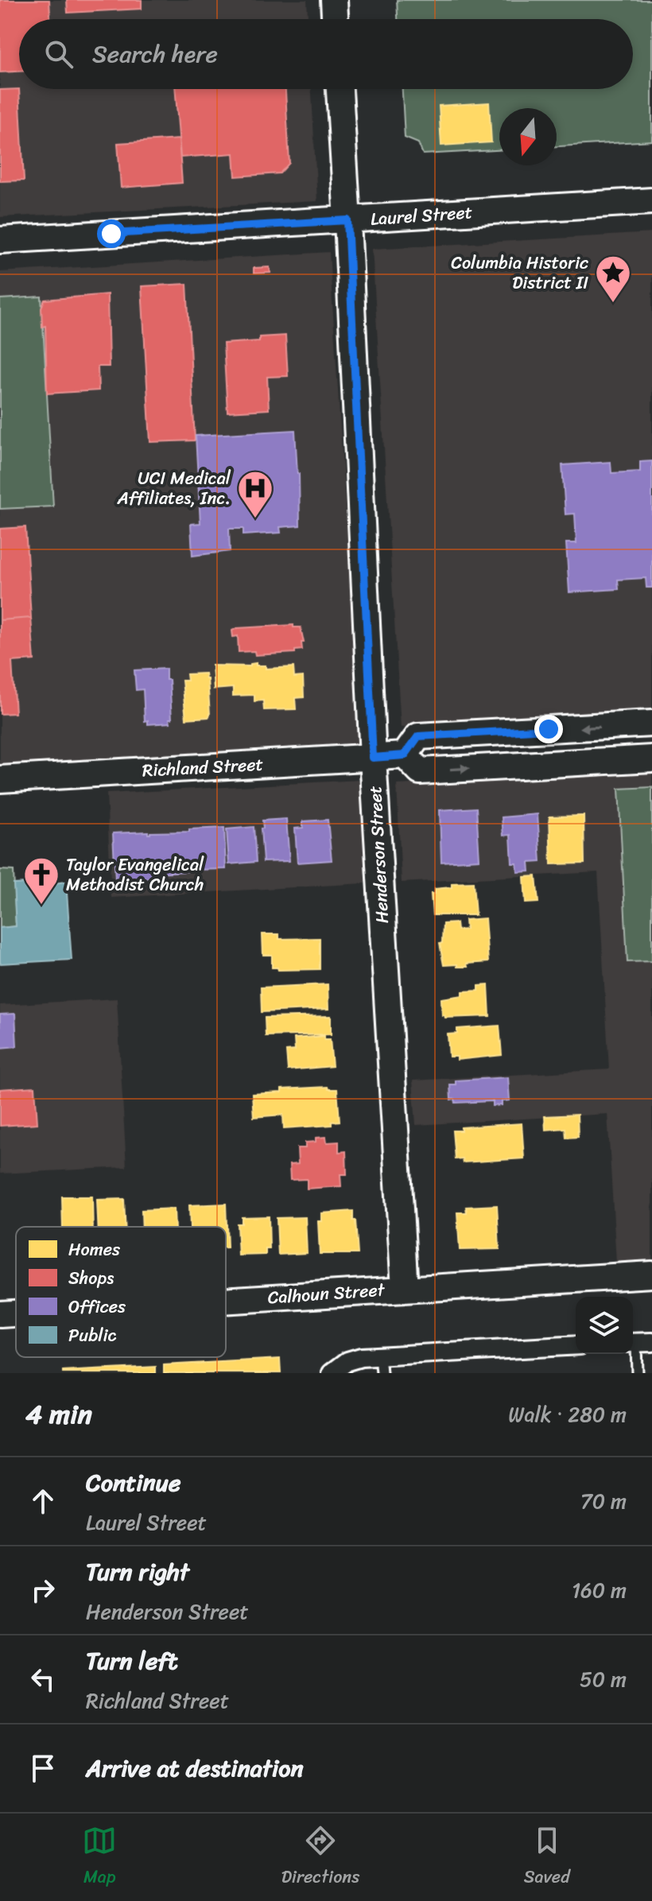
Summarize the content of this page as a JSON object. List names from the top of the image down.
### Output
{
  "streets": {
    "street": [
      "Laurel Street",
      "Richland Street",
      "Henderson Street",
      "Calhoun Street"
    ]
  },
  "crossings": [
    ["Laurel Street", "Henderson Street"],
    ["Richland Street", "Henderson Street"],
    ["Henderson Street", "Calhoun Street"]
  ],
  "places": {
    "place": ["Columbia Historic District II"],
    "hospital": ["UCI Medical Affiliates, Inc."],
    "church": ["Taylor Evangelical Methodist Church"]
  },
  "legend": [
    "Homes",
    "Shops",
    "Offices",
    "Public"
  ],
  "north": "bottom",
  "page": {
    "search": "Search here",
    "heading": ["4 min", "Walk · 280 m"],
    "list": [
      ["Continue", "Laurel Street", "70 m"],
      ["Turn right", "Henderson Street", "160 m"],
      ["Turn left", "Richland Street", "50 m"],
      "Arrive at destination"
    ],
    "nav": ["Map", "Directions", "Saved"]
  }
}
